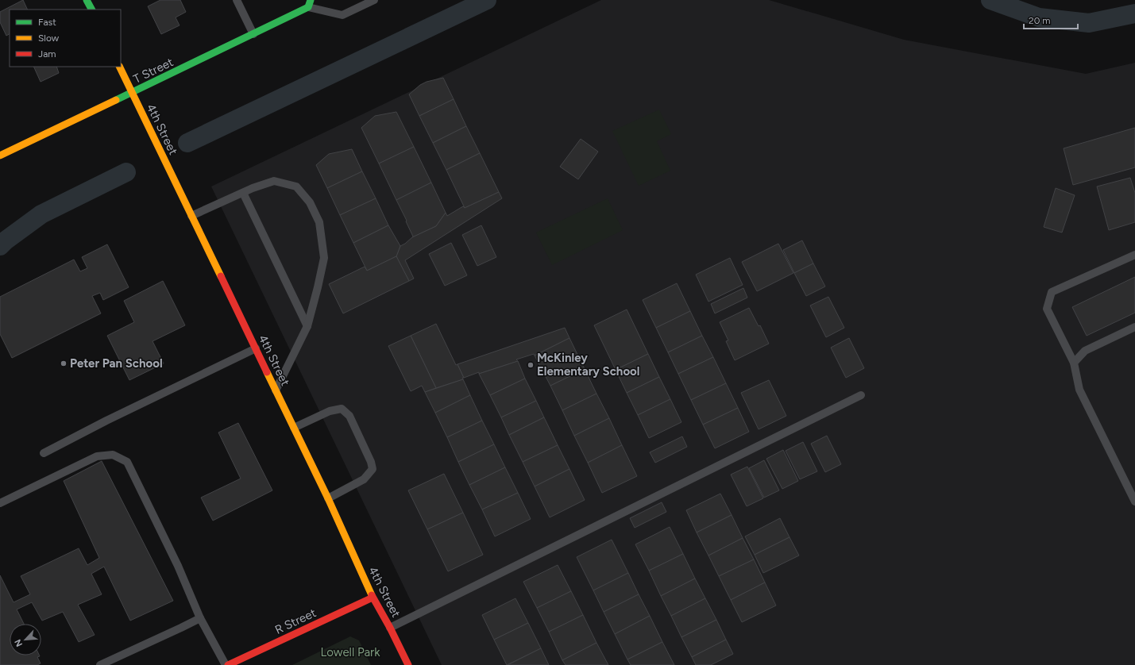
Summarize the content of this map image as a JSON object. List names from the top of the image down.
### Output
{
  "streets": {
    "street": ["T Street", "4th Street", "R Street"]
  },
  "crossings": [
    ["T Street", "4th Street"],
    ["4th Street", "R Street"]
  ],
  "parks": ["Lowell Park"],
  "places": ["Peter Pan School", "McKinley Elementary School"],
  "legend": ["Fast", "Slow", "Jam"],
  "scale_bar": "20 m",
  "north": "bottom left"
}
